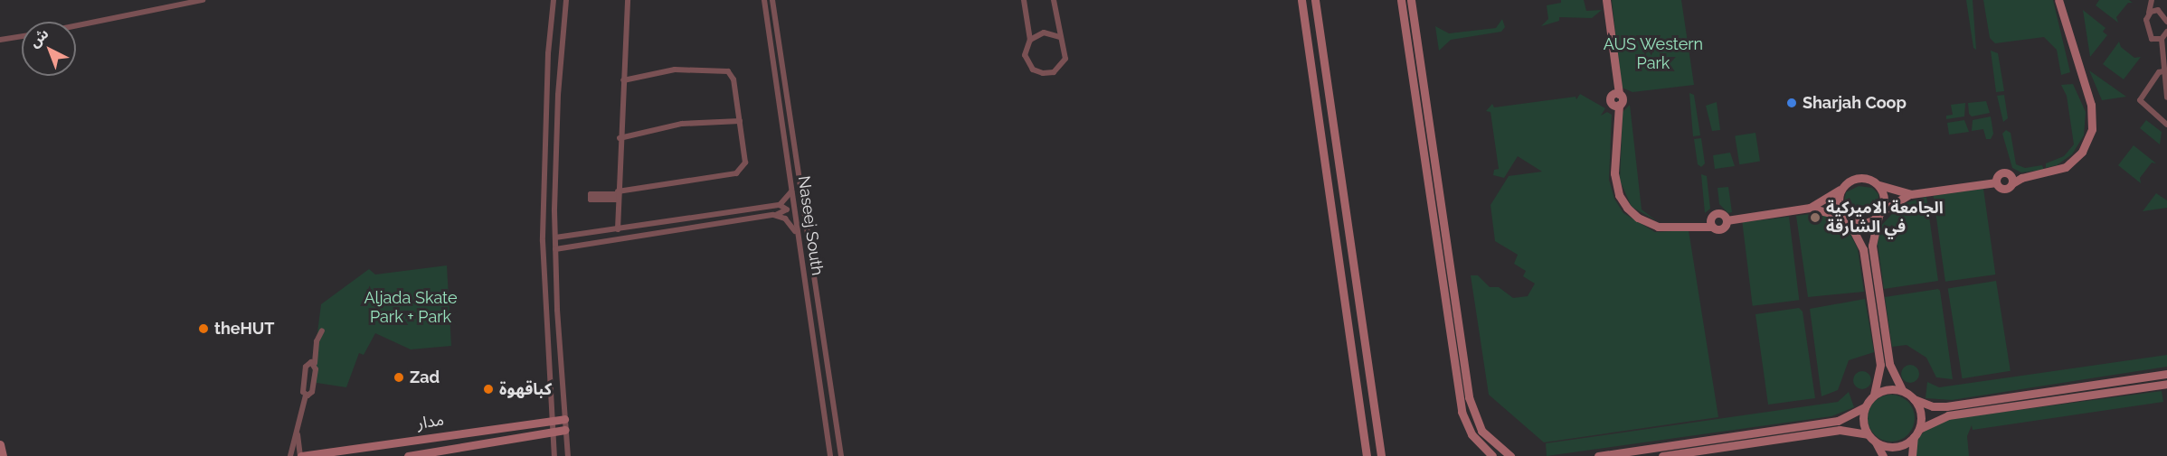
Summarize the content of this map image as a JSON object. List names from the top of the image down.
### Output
{
  "streets": {
    "street": ["Naseej South", "مدار"]
  },
  "parks": ["AUS Western Park", "Aljada Skate Park + Park"],
  "places": [
    "Sharjah Coop",
    "الجامعة الاميركية في الشارقة",
    "theHUT",
    "Zad",
    "كباقهوة"
  ],
  "north": "top left"
}
